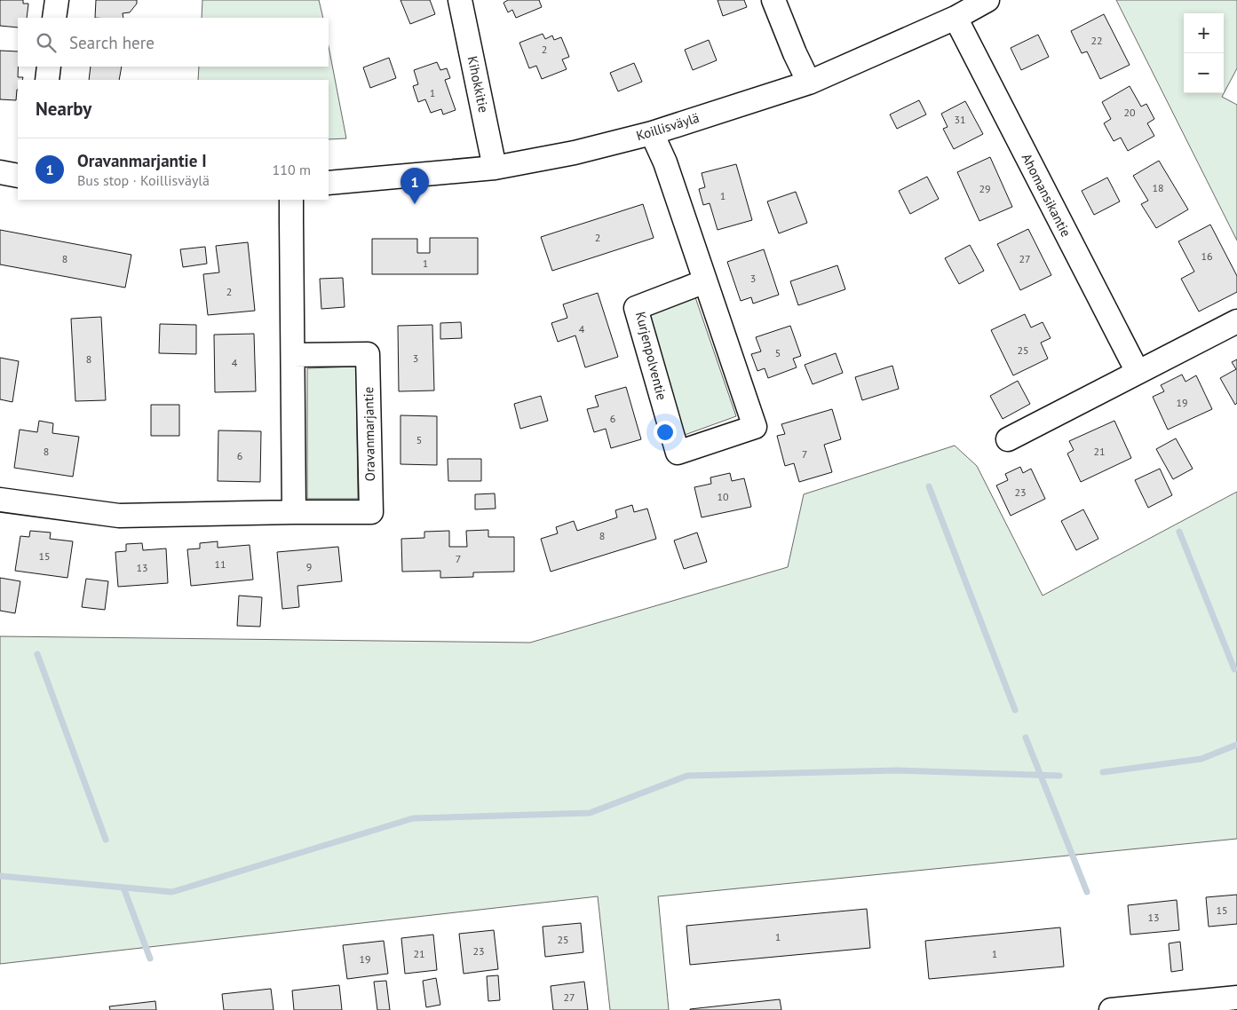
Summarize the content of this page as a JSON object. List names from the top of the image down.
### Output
{
  "streets": {
    "street": [
      "Kihokkitie",
      "Koillisväylä",
      "Ahomansikantie",
      "Kurjenpolventie",
      "Oravanmarjantie"
    ]
  },
  "crossings": [
    ["Kihokkitie", "Koillisväylä"],
    ["Koillisväylä", "Ahomansikantie"],
    ["Koillisväylä", "Kurjenpolventie"]
  ],
  "house_numbers": [
    "22",
    "2",
    "1",
    "20",
    "31",
    "18",
    "29",
    "1",
    "2",
    "16",
    "8",
    "27",
    "1",
    "3",
    "2",
    "4",
    "25",
    "5",
    "3",
    "8",
    "4",
    "19",
    "6",
    "5",
    "8",
    "21",
    "7",
    "6",
    "23",
    "10",
    "8",
    "15",
    "7",
    "11",
    "9",
    "13",
    "15",
    "13",
    "1",
    "25",
    "23",
    "21",
    "1",
    "19",
    "27"
  ],
  "page": {
    "map_buttons": ["+", "−"],
    "search": "Search here",
    "heading": "Nearby",
    "list": [
      {
        "mark": "1",
        "name": "Oravanmarjantie I",
        "note": "Bus stop · Koillisväylä",
        "value": "110 m"
      }
    ],
    "pins": "1"
  }
}
